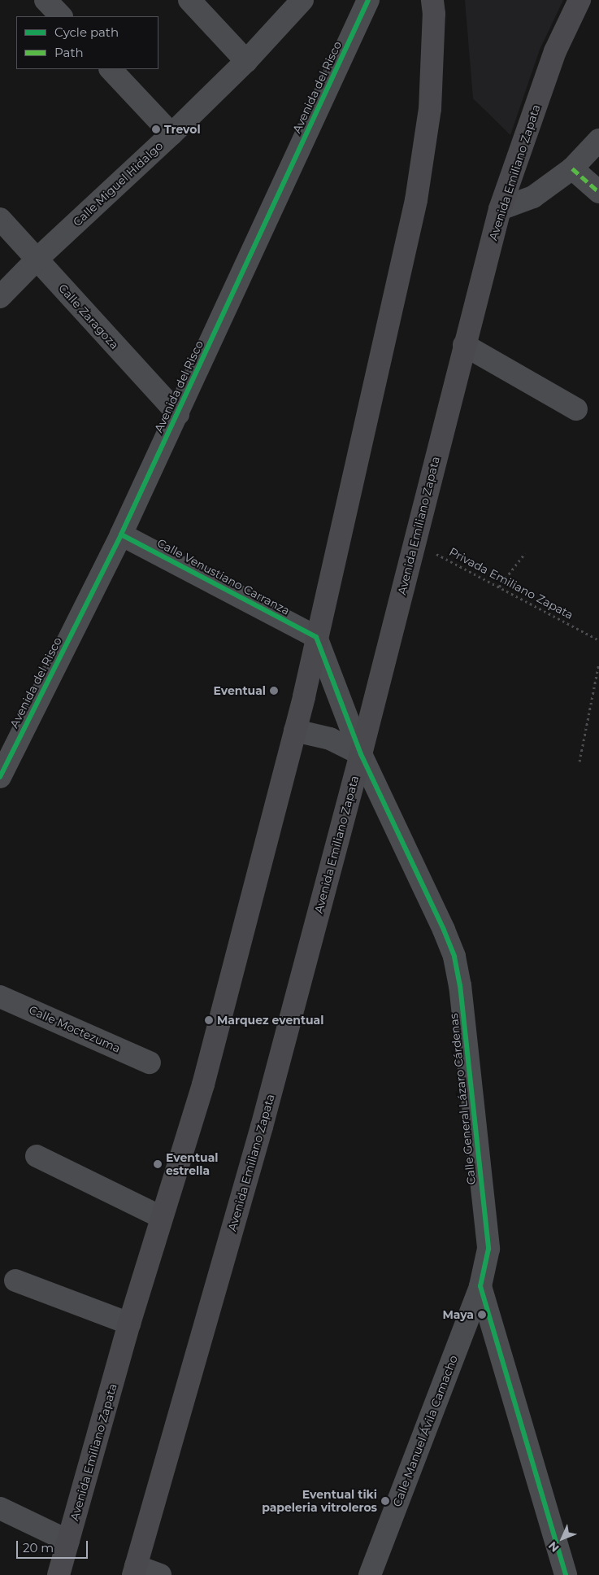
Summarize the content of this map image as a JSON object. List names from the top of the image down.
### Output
{
  "streets": {
    "main road": ["Avenida Emiliano Zapata"],
    "street": [
      "Avenida del Risco",
      "Calle Miguel Hidalgo",
      "Calle Zaragoza",
      "Calle Venustiano Carranza",
      "Calle Moctezuma",
      "Calle General Lázaro Cárdenas",
      "Calle Manuel Ávila Camacho"
    ],
    "path": ["Privada Emiliano Zapata"]
  },
  "crossings": [
    ["Avenida del Risco", "Calle Zaragoza"],
    ["Avenida del Risco", "Calle Venustiano Carranza"],
    ["Avenida Emiliano Zapata", "Calle Venustiano Carranza"],
    ["Avenida Emiliano Zapata", "Privada Emiliano Zapata"],
    ["Avenida Emiliano Zapata", "Calle General Lázaro Cárdenas"],
    ["Calle Miguel Hidalgo", "Calle Zaragoza"],
    ["Calle Venustiano Carranza", "Calle General Lázaro Cárdenas"],
    ["Calle General Lázaro Cárdenas", "Calle Manuel Ávila Camacho"]
  ],
  "places": [
    "Trevol",
    "Eventual",
    "Marquez eventual",
    "Eventual estrella",
    "Maya",
    "Eventual tiki papeleria vitroleros"
  ],
  "legend": ["Cycle path", "Path"],
  "scale_bar": "20 m",
  "north": "bottom left"
}
